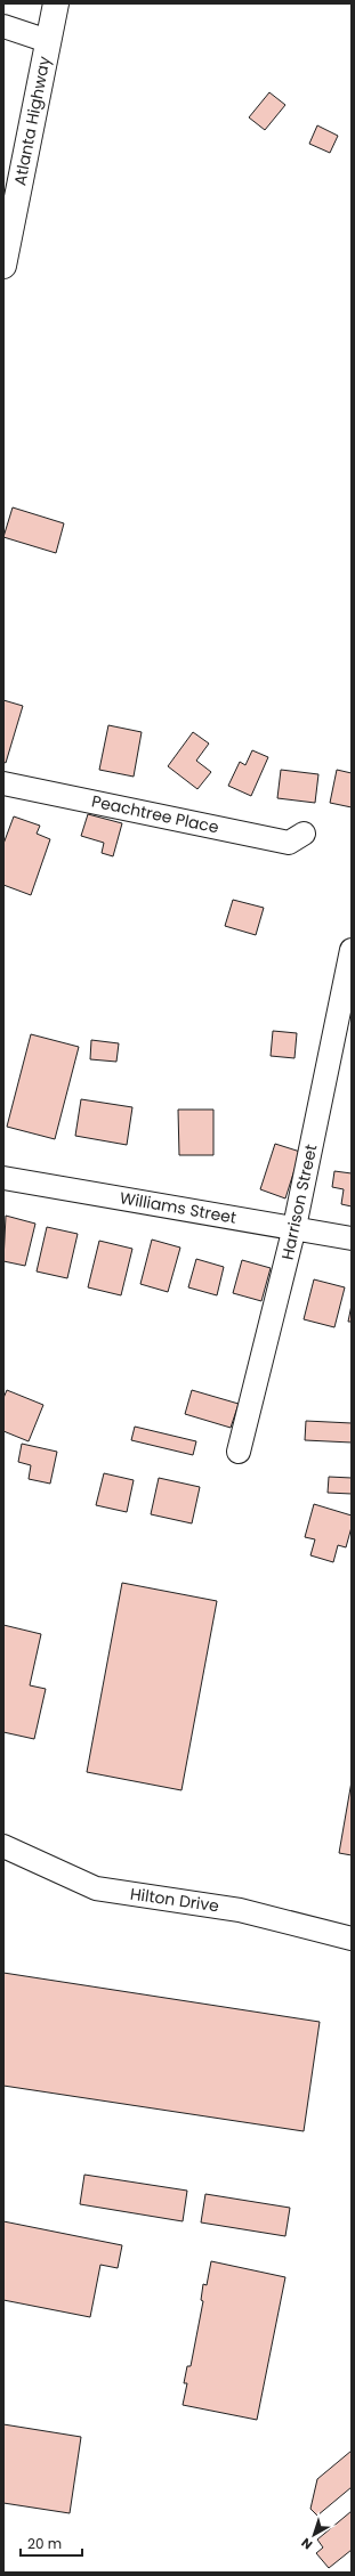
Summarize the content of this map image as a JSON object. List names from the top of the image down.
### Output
{
  "streets": {
    "main road": ["Atlanta Highway"],
    "street": [
      "Peachtree Place",
      "Harrison Street",
      "Williams Street",
      "Hilton Drive"
    ]
  },
  "crossings": [
    ["Harrison Street", "Williams Street"]
  ],
  "scale_bar": "20 m",
  "north": "bottom left"
}
